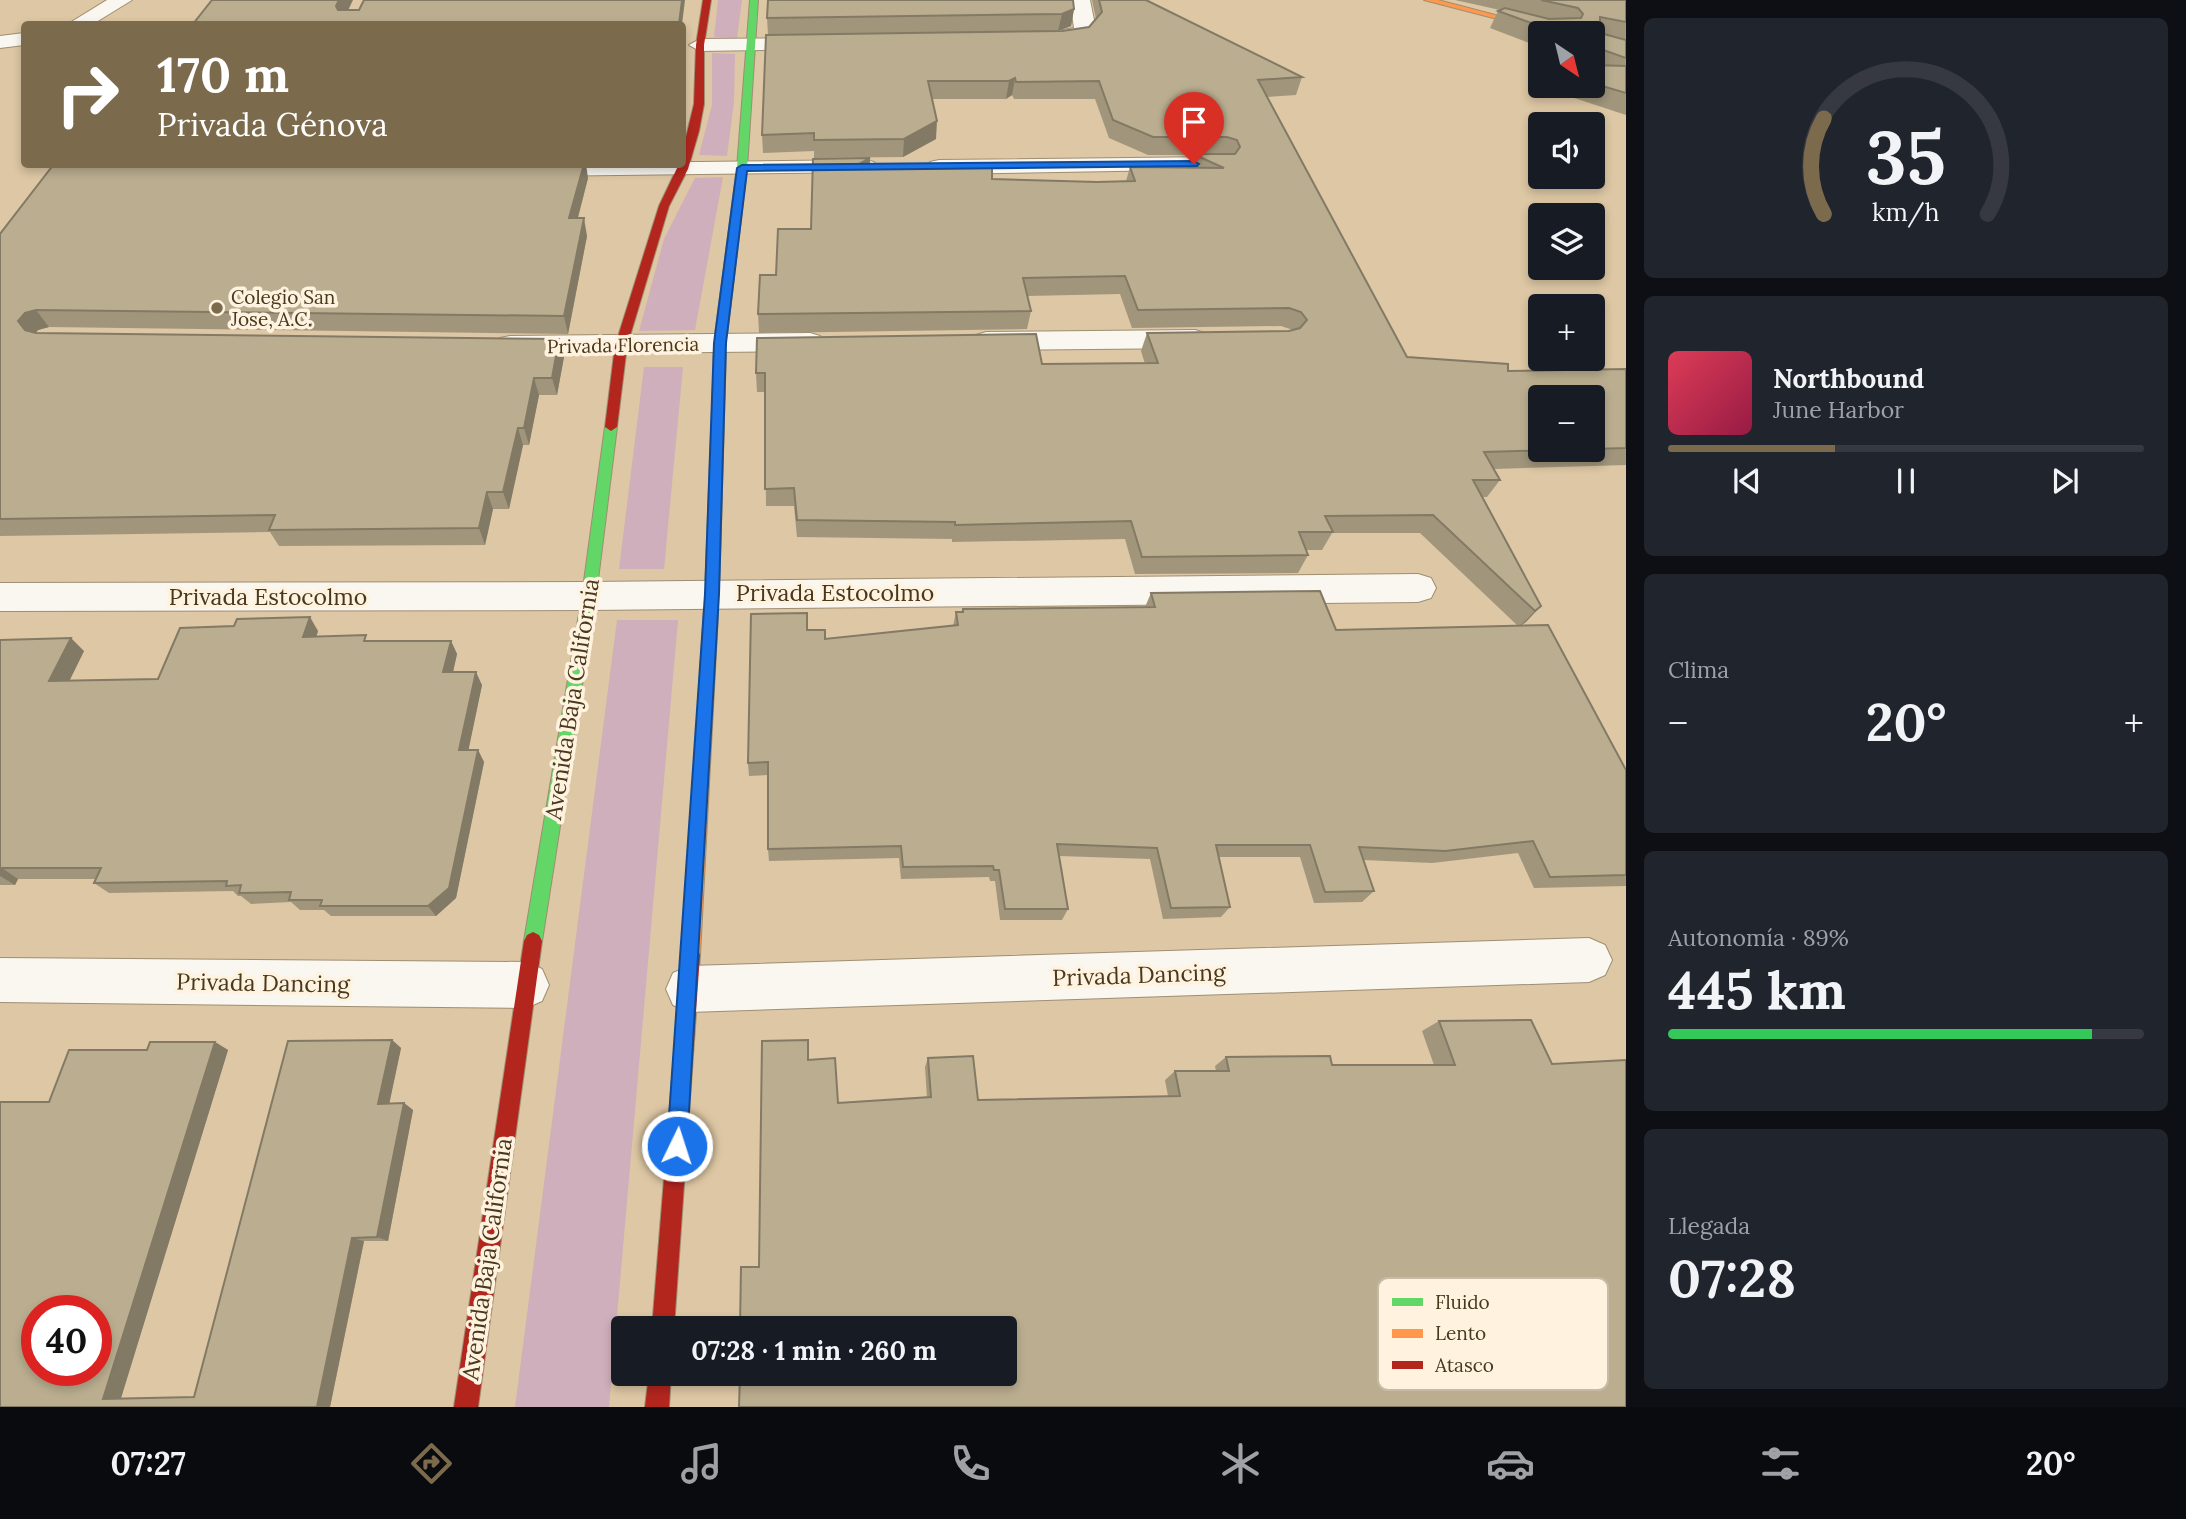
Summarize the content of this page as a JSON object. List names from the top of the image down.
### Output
{
  "streets": {
    "street": [
      "Privada Florencia",
      "Privada Estocolmo",
      "Avenida Baja California",
      "Privada Dancing"
    ]
  },
  "crossings": [
    ["Privada Florencia", "Avenida Baja California"],
    ["Privada Estocolmo", "Avenida Baja California"],
    ["Avenida Baja California", "Privada Dancing"]
  ],
  "places": ["Colegio San Jose, A.C."],
  "legend": ["Fluido", "Lento", "Atasco"],
  "north": "bottom right",
  "page": {
    "map_buttons": ["+", "−"],
    "turn": ["170 m", "Privada Génova"],
    "song": ["Northbound", "June Harbor"],
    "tile": [
      "Clima",
      ["Autonomía · 89%", "445 km"],
      ["Llegada", "07:28"]
    ],
    "heat": ["−", "20°", "+"],
    "limit": "40",
    "trip": "07:28 · 1 min · 260 m",
    "tabs": ["07:27", "20°"],
    "gauge": ["35", "km/h"]
  }
}
